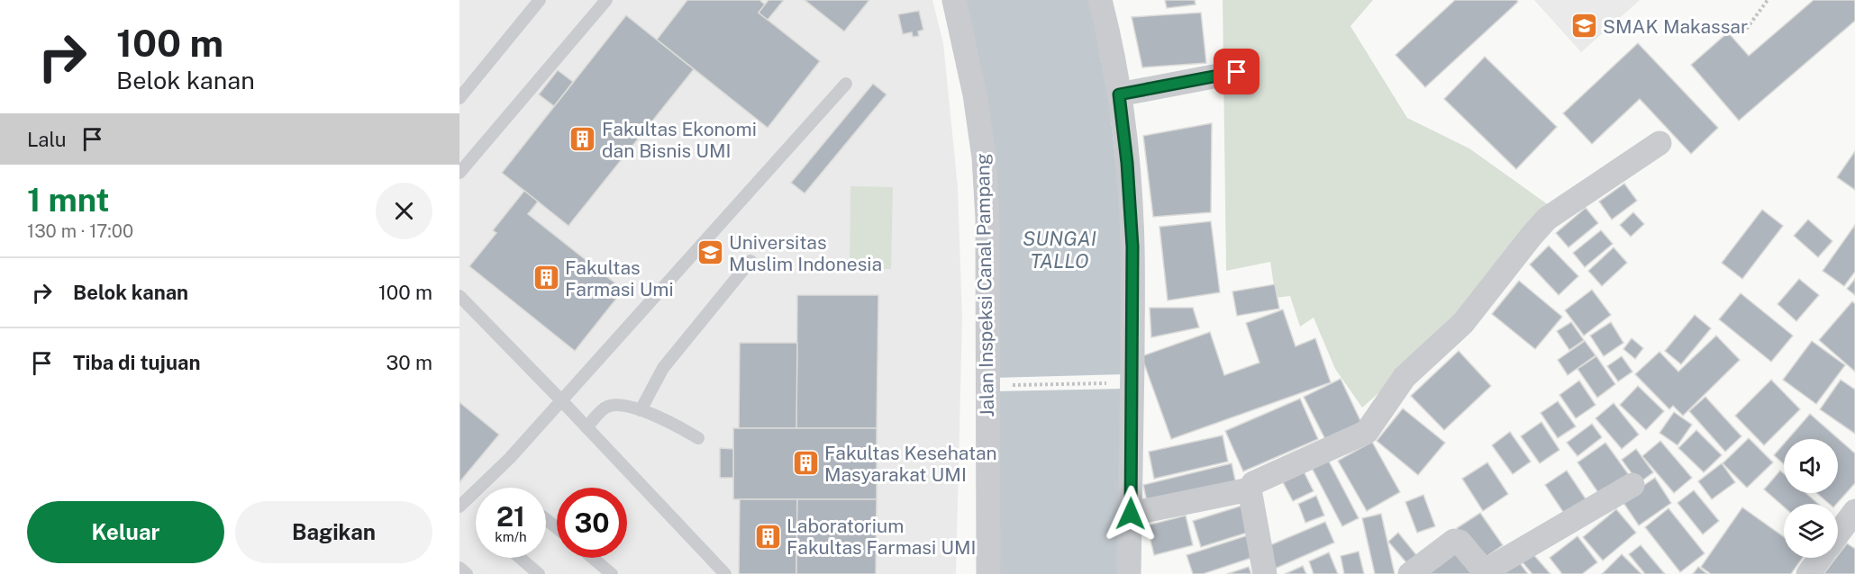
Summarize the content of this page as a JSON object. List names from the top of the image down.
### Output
{
  "streets": {
    "street": ["Jalan Inspeksi Canal Pampang"]
  },
  "water": ["SUNGAI TALLO"],
  "places": {
    "school or university": ["SMAK Makassar", "Universitas Muslim Indonesia"],
    "building": [
      "Fakultas Ekonomi dan Bisnis UMI",
      "Fakultas Farmasi Umi",
      "Fakultas Kesehatan Masyarakat UMI",
      "Laboratorium Fakultas Farmasi UMI"
    ]
  },
  "page": {
    "turn": ["100 m", "Belok kanan"],
    "then": "Lalu",
    "heading": ["1 mnt", "130 m · 17:00"],
    "list": [
      {
        "name": "Belok kanan",
        "value": "100 m"
      },
      {
        "name": "Tiba di tujuan",
        "value": "30 m"
      }
    ],
    "speed": "21 km/h",
    "limit": "30",
    "buttons": ["Keluar", "Bagikan"]
  }
}
